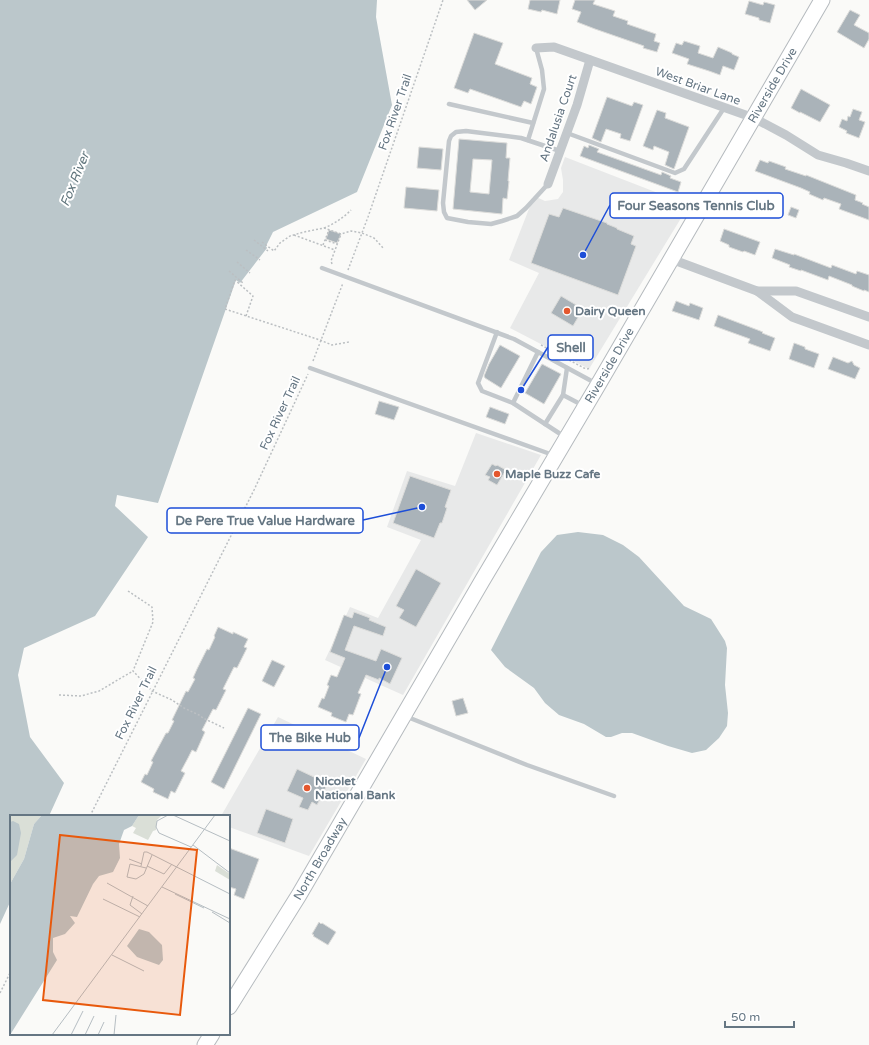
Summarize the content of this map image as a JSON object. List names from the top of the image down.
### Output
{
  "streets": {
    "main road": ["Riverside Drive", "North Broadway"],
    "street": ["West Briar Lane", "Andalusia Court"],
    "path": ["Fox River Trail"]
  },
  "crossings": [
    ["Riverside Drive", "West Briar Lane"],
    ["Riverside Drive", "North Broadway"],
    ["West Briar Lane", "Andalusia Court"]
  ],
  "water": ["Fox River"],
  "places": [
    "Four Seasons Tennis Club",
    "Dairy Queen",
    "Shell",
    "Maple Buzz Cafe",
    "De Pere True Value Hardware",
    "The Bike Hub",
    "Nicolet National Bank"
  ],
  "scale_bar": "50 m"
}
